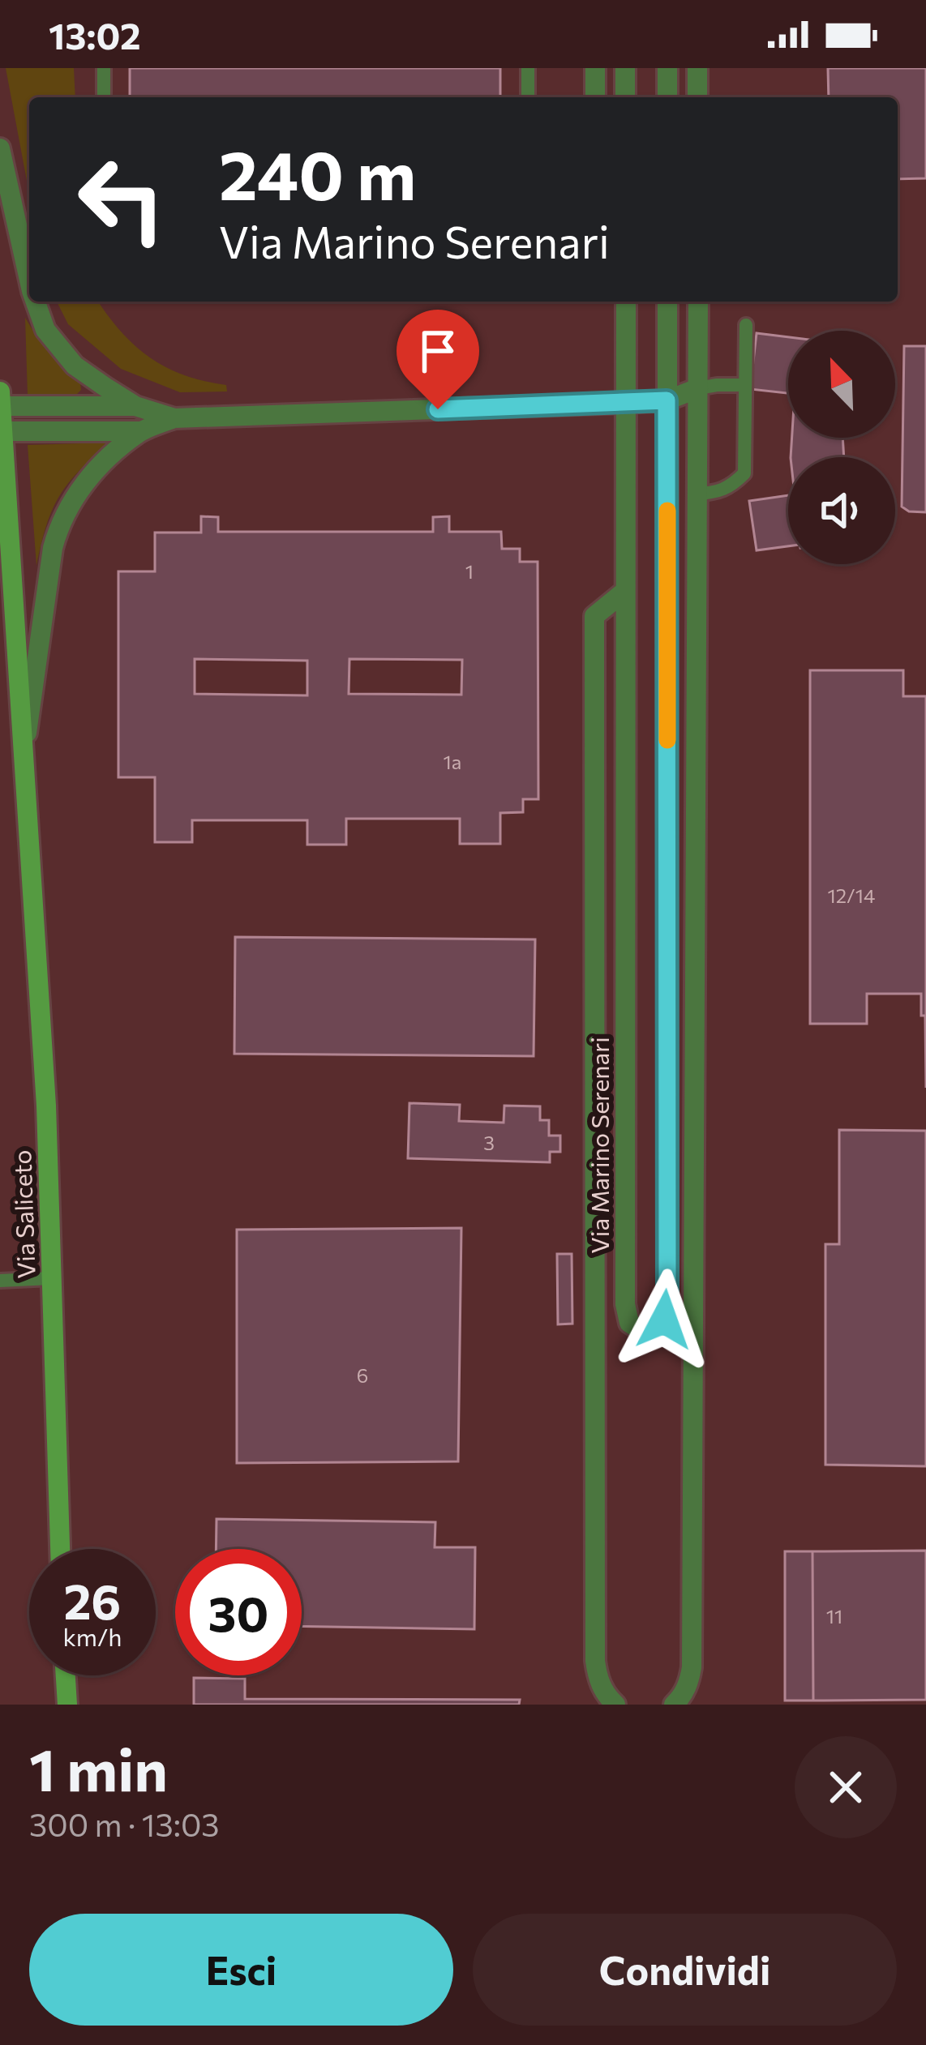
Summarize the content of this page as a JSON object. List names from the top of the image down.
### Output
{
  "streets": {
    "main road": ["Via Saliceto"],
    "street": ["Via Marino Serenari"]
  },
  "house_numbers": [
    "1",
    "1a",
    "12/14",
    "3",
    "6",
    "11"
  ],
  "north": "top left",
  "page": {
    "status": "13:02",
    "turn": ["240 m", "Via Marino Serenari"],
    "speed": "26 km/h",
    "limit": "30",
    "heading": ["1 min", "300 m · 13:03"],
    "buttons": ["Esci", "Condividi"]
  }
}
